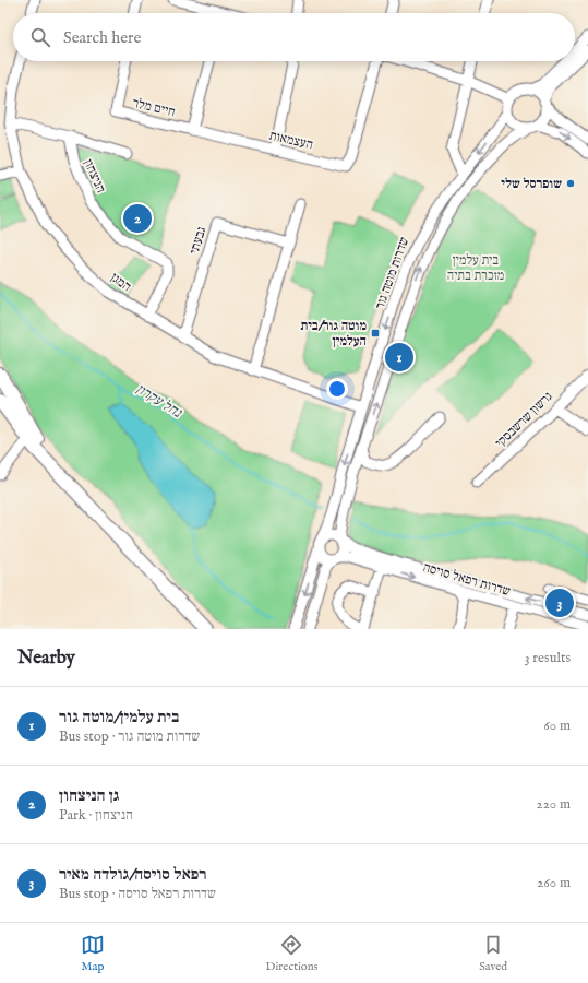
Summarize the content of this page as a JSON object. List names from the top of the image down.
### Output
{
  "streets": {
    "street": [
      "חיים מלר",
      "העצמאות",
      "הניצחון",
      "גבעתי",
      "שדרות מוטה גור",
      "המגן",
      "גרשון שרשבסקי",
      "שדרות רפאל סויסה"
    ]
  },
  "crossings": [
    ["חיים מלר", "העצמאות"],
    ["העצמאות", "שדרות מוטה גור"],
    ["הניצחון", "המגן"],
    ["גבעתי", "המגן"],
    ["שדרות מוטה גור", "המגן"],
    ["שדרות מוטה גור", "שדרות רפאל סויסה"]
  ],
  "water": ["נחל עקרון"],
  "parks": ["בית עלמין מזכרת בתיה"],
  "places": {
    "other": ["שופרסל שלי"],
    "transit": ["מוטה גור/בית העלמין"]
  },
  "page": {
    "search": "Search here",
    "pins": ["2", "1", "3"],
    "heading": ["Nearby", "3 results"],
    "list": [
      {
        "mark": "1",
        "name": "בית עלמין/מוטה גור",
        "note": "Bus stop · שדרות מוטה גור",
        "value": "60 m"
      },
      {
        "mark": "2",
        "name": "גן הניצחון",
        "note": "Park · הניצחון",
        "value": "220 m"
      },
      {
        "mark": "3",
        "name": "רפאל סויסה/גולדה מאיר",
        "note": "Bus stop · שדרות רפאל סויסה",
        "value": "260 m"
      }
    ],
    "nav": ["Map", "Directions", "Saved"]
  }
}
